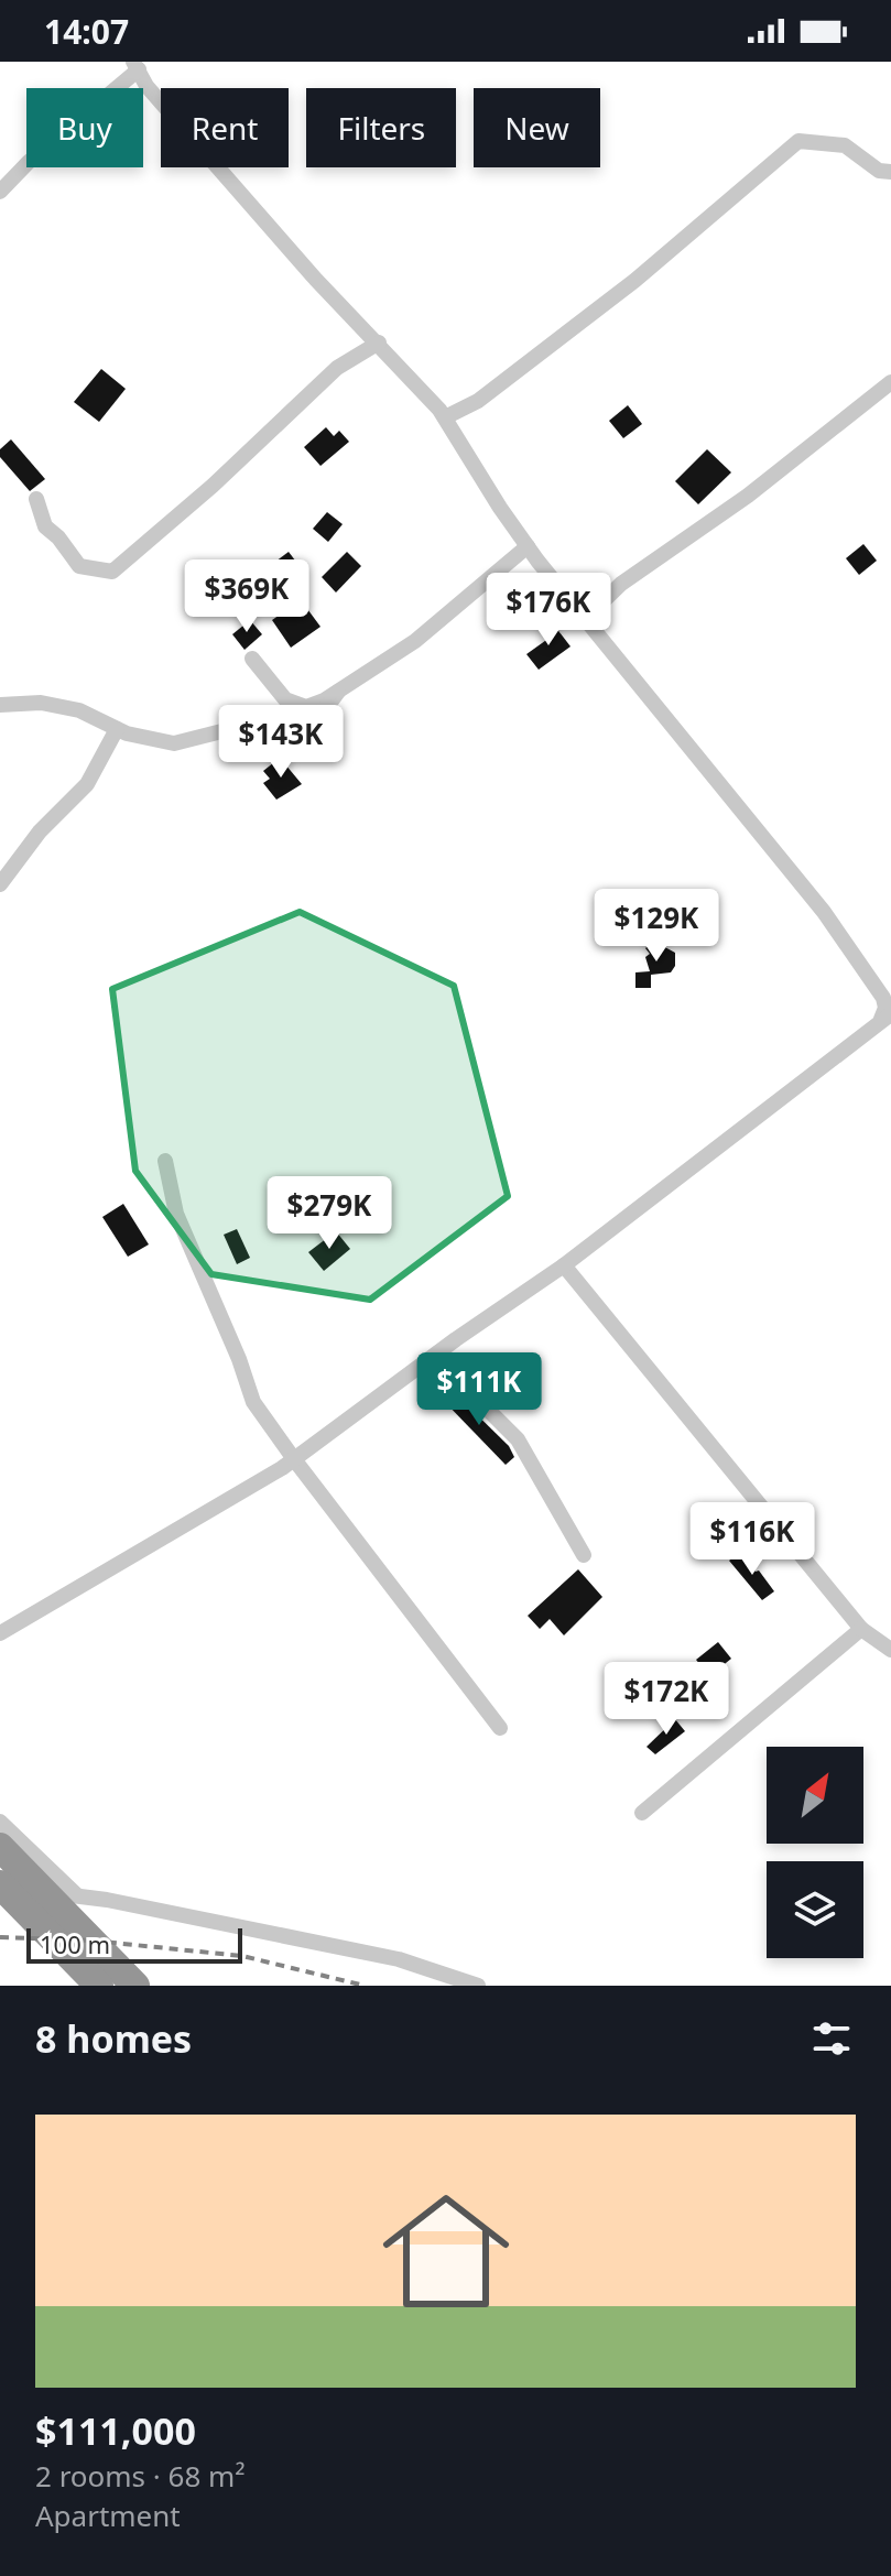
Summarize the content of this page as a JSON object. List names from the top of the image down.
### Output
{
  "scale_bar": "100 m",
  "north": "top right",
  "page": {
    "status": "14:07",
    "chip": [
      "Buy",
      "Rent",
      "Filters",
      "New"
    ],
    "price": [
      "$369K",
      "$176K",
      "$143K",
      "$129K",
      "$279K",
      "$111K",
      "$116K",
      "$172K"
    ],
    "scale": "100 m",
    "heading": "8 homes",
    "list": [
      {
        "name": "$111,000",
        "note": "2 rooms · 68 m² · Apartment"
      }
    ]
  }
}
